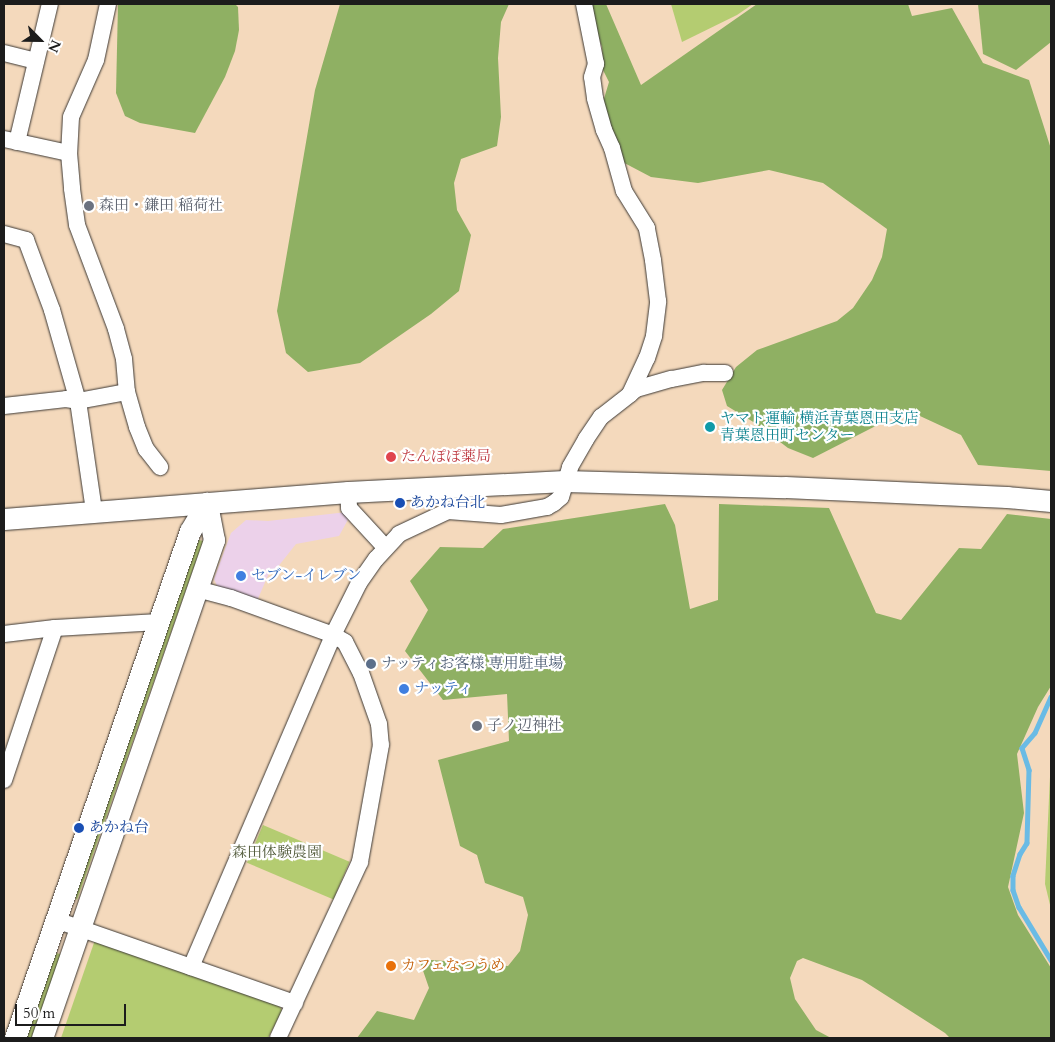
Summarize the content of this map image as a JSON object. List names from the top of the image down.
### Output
{
  "parks": ["森田体験農園"],
  "places": [
    "森田・鎌田 稲荷社",
    "ヤマト運輸 横浜青葉恩田支店 青葉恩田町センター",
    "たんぽぽ薬局",
    "あかね台北",
    "セブン-イレブン",
    "ナッティお客様 専用駐車場",
    "ナッティ",
    "子ノ辺神社",
    "あかね台",
    "カフェなつうめ"
  ],
  "scale_bar": "50 m",
  "north": "bottom right"
}
